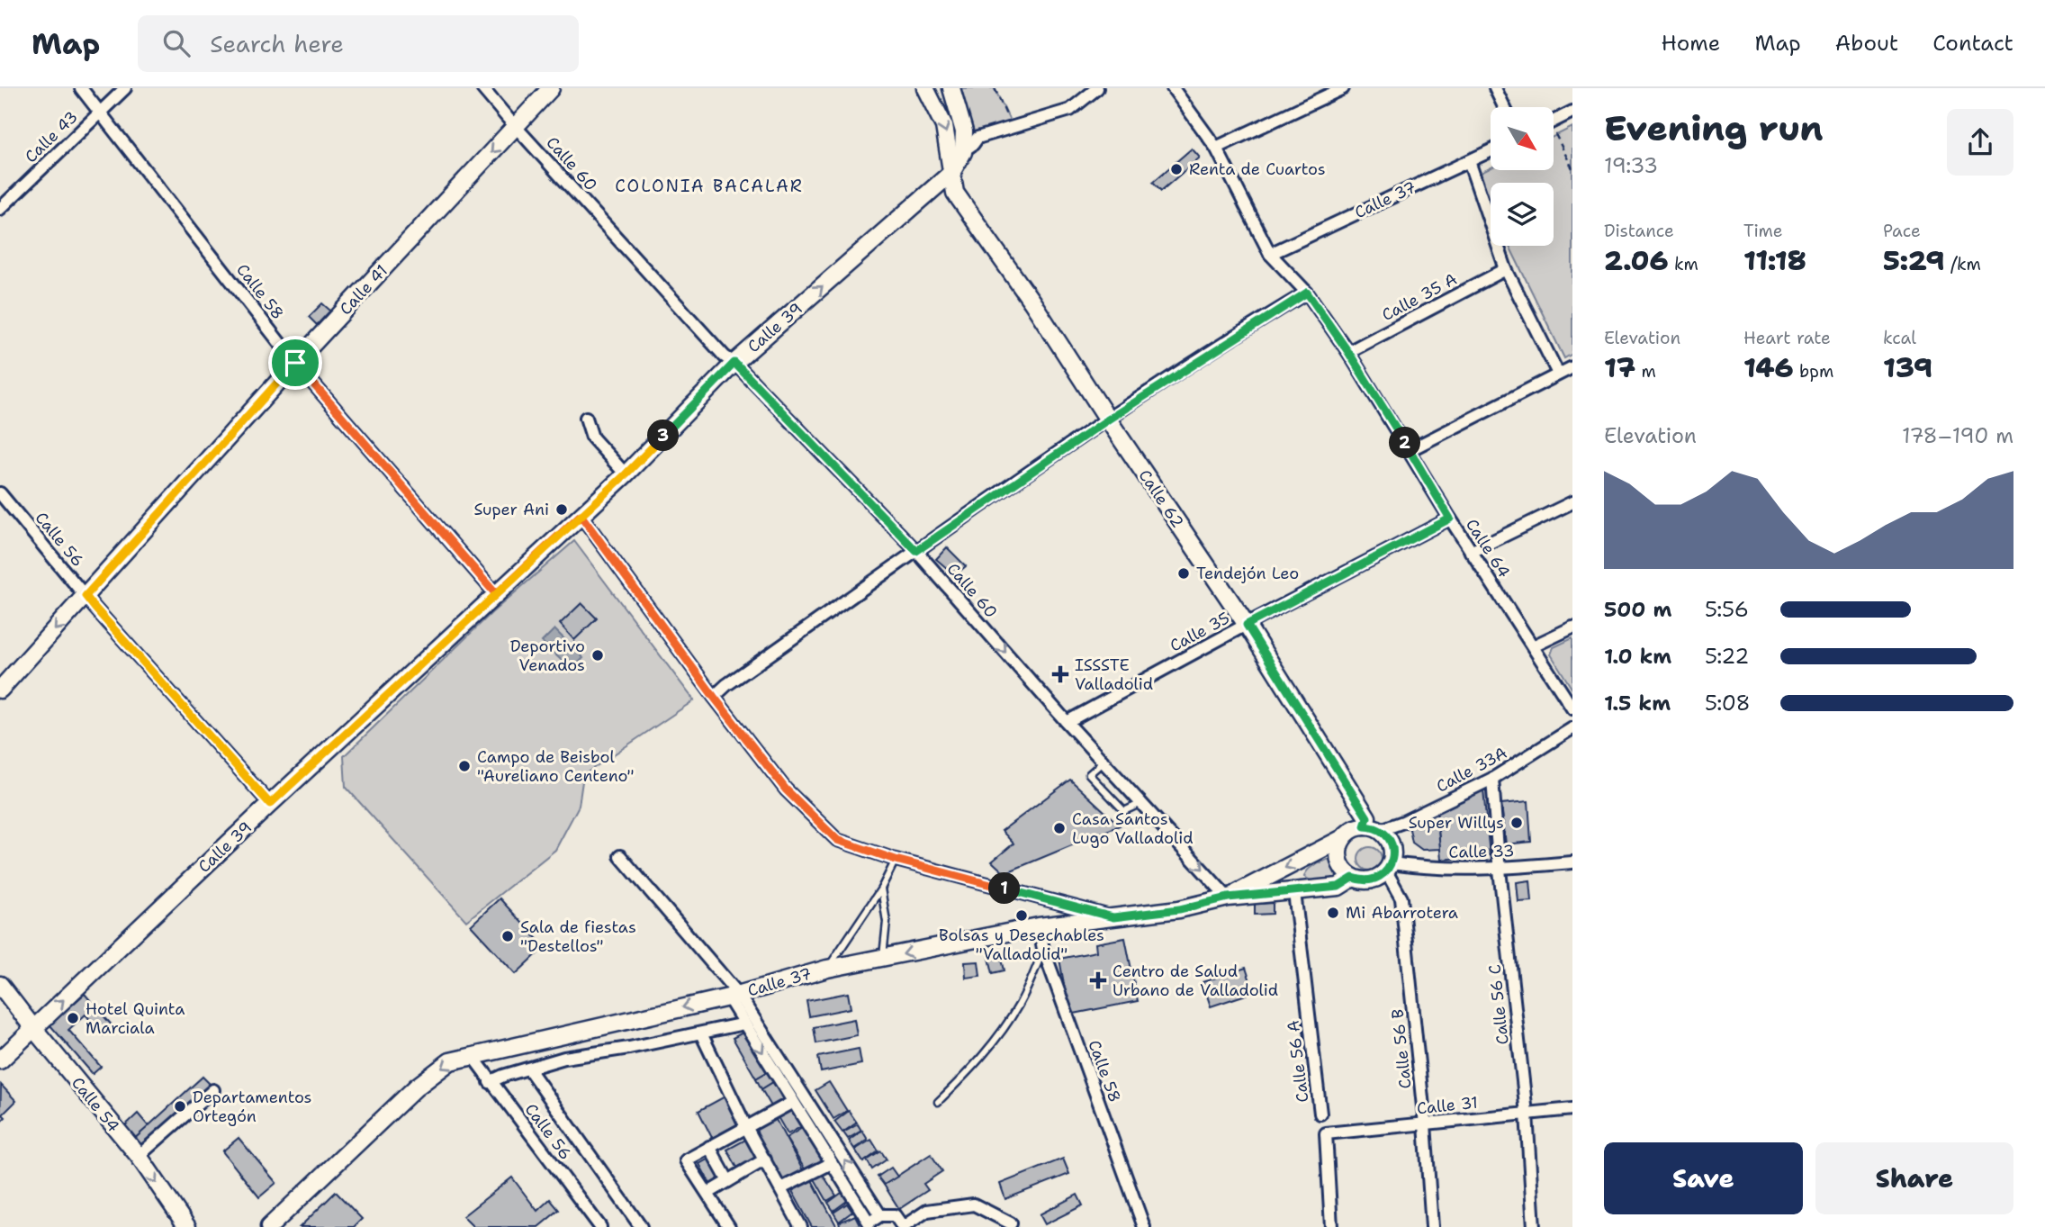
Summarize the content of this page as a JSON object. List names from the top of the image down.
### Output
{
  "streets": {
    "street": [
      "Calle 43",
      "Calle 60",
      "Calle 37",
      "Calle 41",
      "Calle 58",
      "Calle 35 A",
      "Calle 39",
      "Calle 62",
      "Calle 56",
      "Calle 64",
      "Calle 35",
      "Calle 33A",
      "Calle 33",
      "Calle 56 C",
      "Calle 56 B",
      "Calle 56 A",
      "Calle 54",
      "Calle 31"
    ]
  },
  "crossings": [
    ["Calle 43", "Calle 58"],
    ["Calle 60", "Calle 37"],
    ["Calle 60", "Calle 41"],
    ["Calle 60", "Calle 39"],
    ["Calle 60", "Calle 35"],
    ["Calle 37", "Calle 58"],
    ["Calle 37", "Calle 62"],
    ["Calle 37", "Calle 56"],
    ["Calle 37", "Calle 64"],
    ["Calle 37", "Calle 33A"],
    ["Calle 37", "Calle 33"],
    ["Calle 37", "Calle 56 B"],
    ["Calle 37", "Calle 56 A"],
    ["Calle 41", "Calle 58"],
    ["Calle 41", "Calle 56"],
    ["Calle 58", "Calle 39"],
    ["Calle 35 A", "Calle 64"],
    ["Calle 39", "Calle 62"],
    ["Calle 39", "Calle 56"],
    ["Calle 39", "Calle 54"],
    ["Calle 62", "Calle 35"],
    ["Calle 62", "Calle 33A"],
    ["Calle 62", "Calle 33"],
    ["Calle 62", "Calle 56 B"],
    ["Calle 64", "Calle 35"],
    ["Calle 33A", "Calle 33"],
    ["Calle 33A", "Calle 56 C"],
    ["Calle 33A", "Calle 56 B"],
    ["Calle 33", "Calle 56 C"],
    ["Calle 33", "Calle 56 B"],
    ["Calle 56 C", "Calle 31"],
    ["Calle 56 B", "Calle 31"]
  ],
  "one_way": ["Calle 41", "Calle 39"],
  "districts": ["COLONIA BACALAR"],
  "places": {
    "other": [
      "Renta de Cuartos",
      "Super Ani",
      "Tendejón Leo",
      "Deportivo Venados",
      "Campo de Beisbol \"Aureliano Centeno\"",
      "Super Willys",
      "Casa Santos Lugo Valladolid",
      "Mi Abarrotera",
      "Bolsas y Desechables \"Valladolid\"",
      "Sala de fiestas \"Destellos\"",
      "Hotel Quinta Marciala",
      "Departamentos Ortegón"
    ],
    "health": ["ISSSTE Valladolid", "Centro de Salud Urbano de Valladolid"]
  },
  "north": "bottom right",
  "page": {
    "header": "Map",
    "search": "Search here",
    "nav": [
      "Home",
      "Map",
      "About",
      "Contact"
    ],
    "heading": ["Evening run", "19:33"],
    "stats": [
      ["Distance", "2.06 km"],
      ["Time", "11:18"],
      ["Pace", "5:29 /km"],
      ["Elevation", "17 m"],
      ["Heart rate", "146 bpm"],
      ["kcal", "139"]
    ],
    "chart": ["Elevation", "178–190 m"],
    "pins": ["3", "2", "1"],
    "list": [
      {
        "name": "500 m",
        "note": "5:56"
      },
      {
        "name": "1.0 km",
        "note": "5:22"
      },
      {
        "name": "1.5 km",
        "note": "5:08"
      }
    ],
    "buttons": ["Save", "Share"]
  }
}
